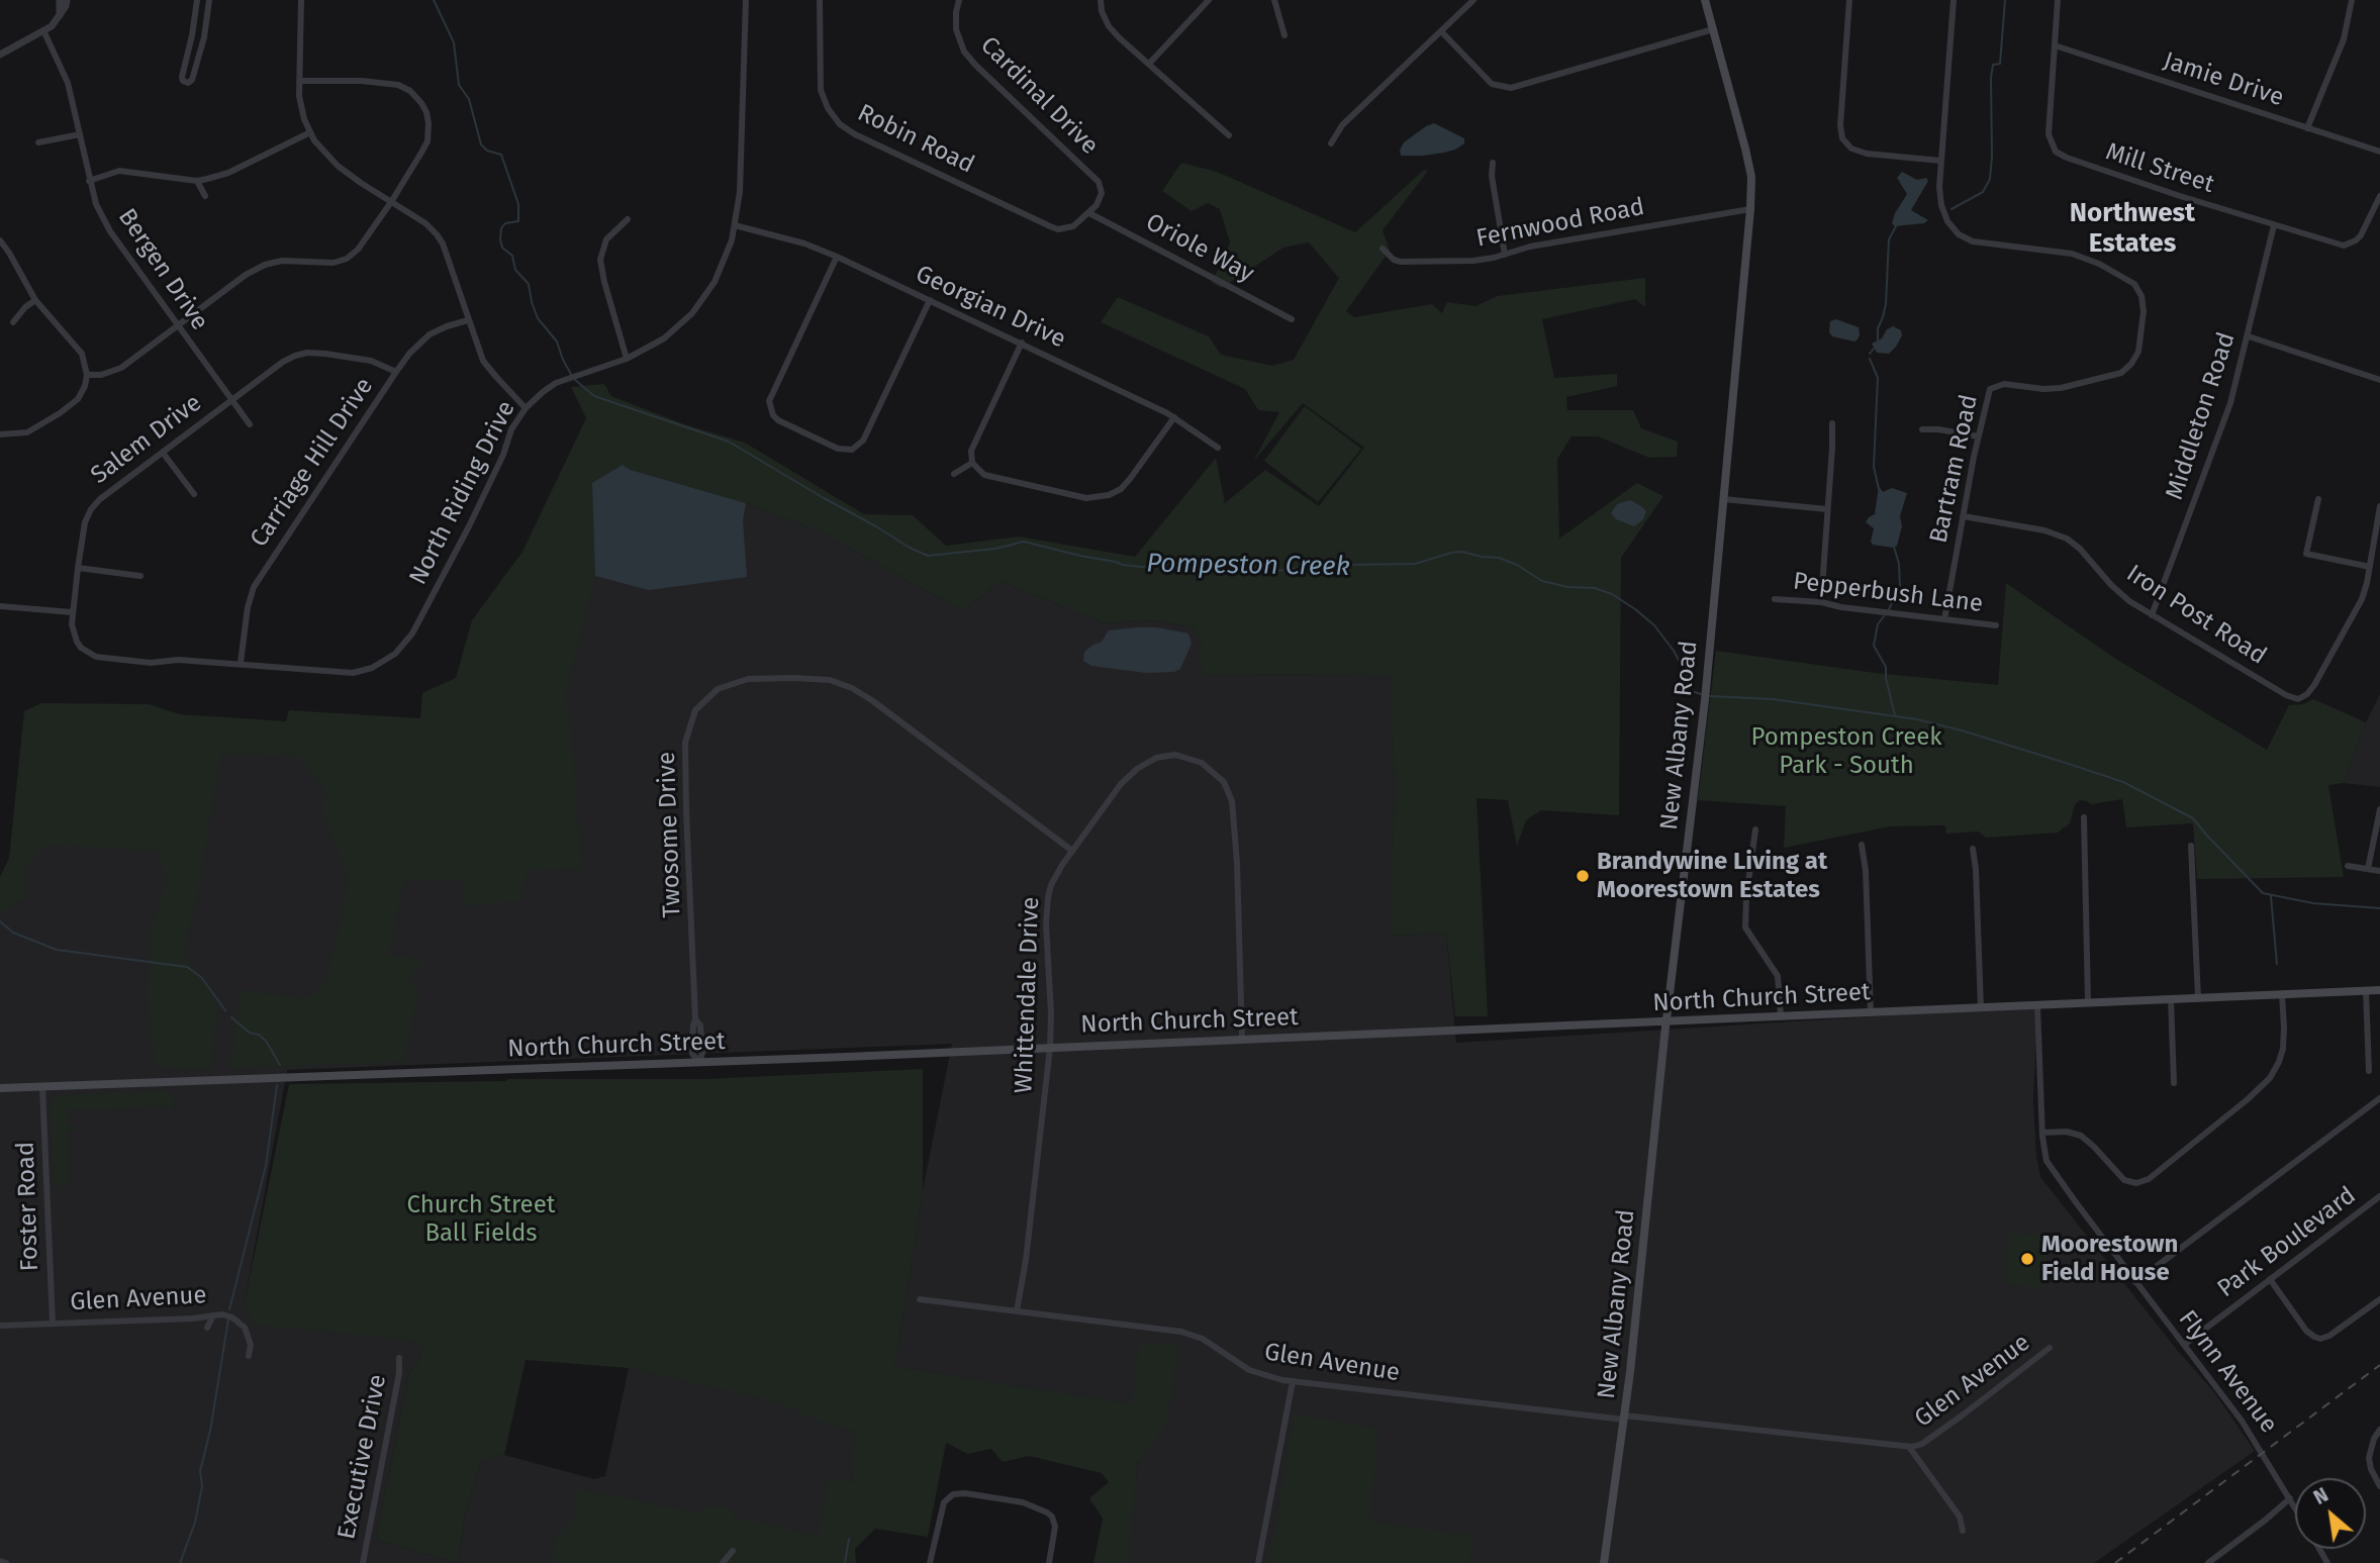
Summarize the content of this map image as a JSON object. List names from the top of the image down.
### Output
{
  "streets": {
    "main road": ["New Albany Road", "North Church Street"],
    "street": [
      "Jamie Drive",
      "Cardinal Drive",
      "Robin Road",
      "Mill Street",
      "Fernwood Road",
      "Oriole Way",
      "Bergen Drive",
      "Georgian Drive",
      "Middleton Road",
      "Salem Drive",
      "Carriage Hill Drive",
      "Bartram Road",
      "North Riding Drive",
      "Pepperbush Lane",
      "Iron Post Road",
      "Twosome Drive",
      "Whittendale Drive",
      "Foster Road",
      "Park Boulevard",
      "Glen Avenue",
      "Flynn Avenue",
      "Executive Drive"
    ]
  },
  "crossings": [
    ["Jamie Drive", "Mill Street"],
    ["Cardinal Drive", "Robin Road"],
    ["Cardinal Drive", "Oriole Way"],
    ["Robin Road", "Oriole Way"],
    ["Mill Street", "Middleton Road"],
    ["Fernwood Road", "New Albany Road"],
    ["Bergen Drive", "Salem Drive"],
    ["Georgian Drive", "North Riding Drive"],
    ["Middleton Road", "Iron Post Road"],
    ["Salem Drive", "Carriage Hill Drive"],
    ["Salem Drive", "North Riding Drive"],
    ["Carriage Hill Drive", "North Riding Drive"],
    ["Bartram Road", "Pepperbush Lane"],
    ["Bartram Road", "Iron Post Road"],
    ["New Albany Road", "North Church Street"],
    ["New Albany Road", "Glen Avenue"],
    ["Twosome Drive", "Whittendale Drive"],
    ["Twosome Drive", "North Church Street"],
    ["Whittendale Drive", "North Church Street"],
    ["Whittendale Drive", "Glen Avenue"],
    ["North Church Street", "Foster Road"],
    ["North Church Street", "Flynn Avenue"],
    ["Foster Road", "Glen Avenue"],
    ["Park Boulevard", "Flynn Avenue"]
  ],
  "districts": ["Northwest Estates"],
  "water": ["Pompeston Creek"],
  "parks": ["Pompeston Creek Park - South", "Church Street Ball Fields"],
  "places": ["Brandywine Living at Moorestown Estates", "Moorestown Field House"],
  "north": "top left"
}
